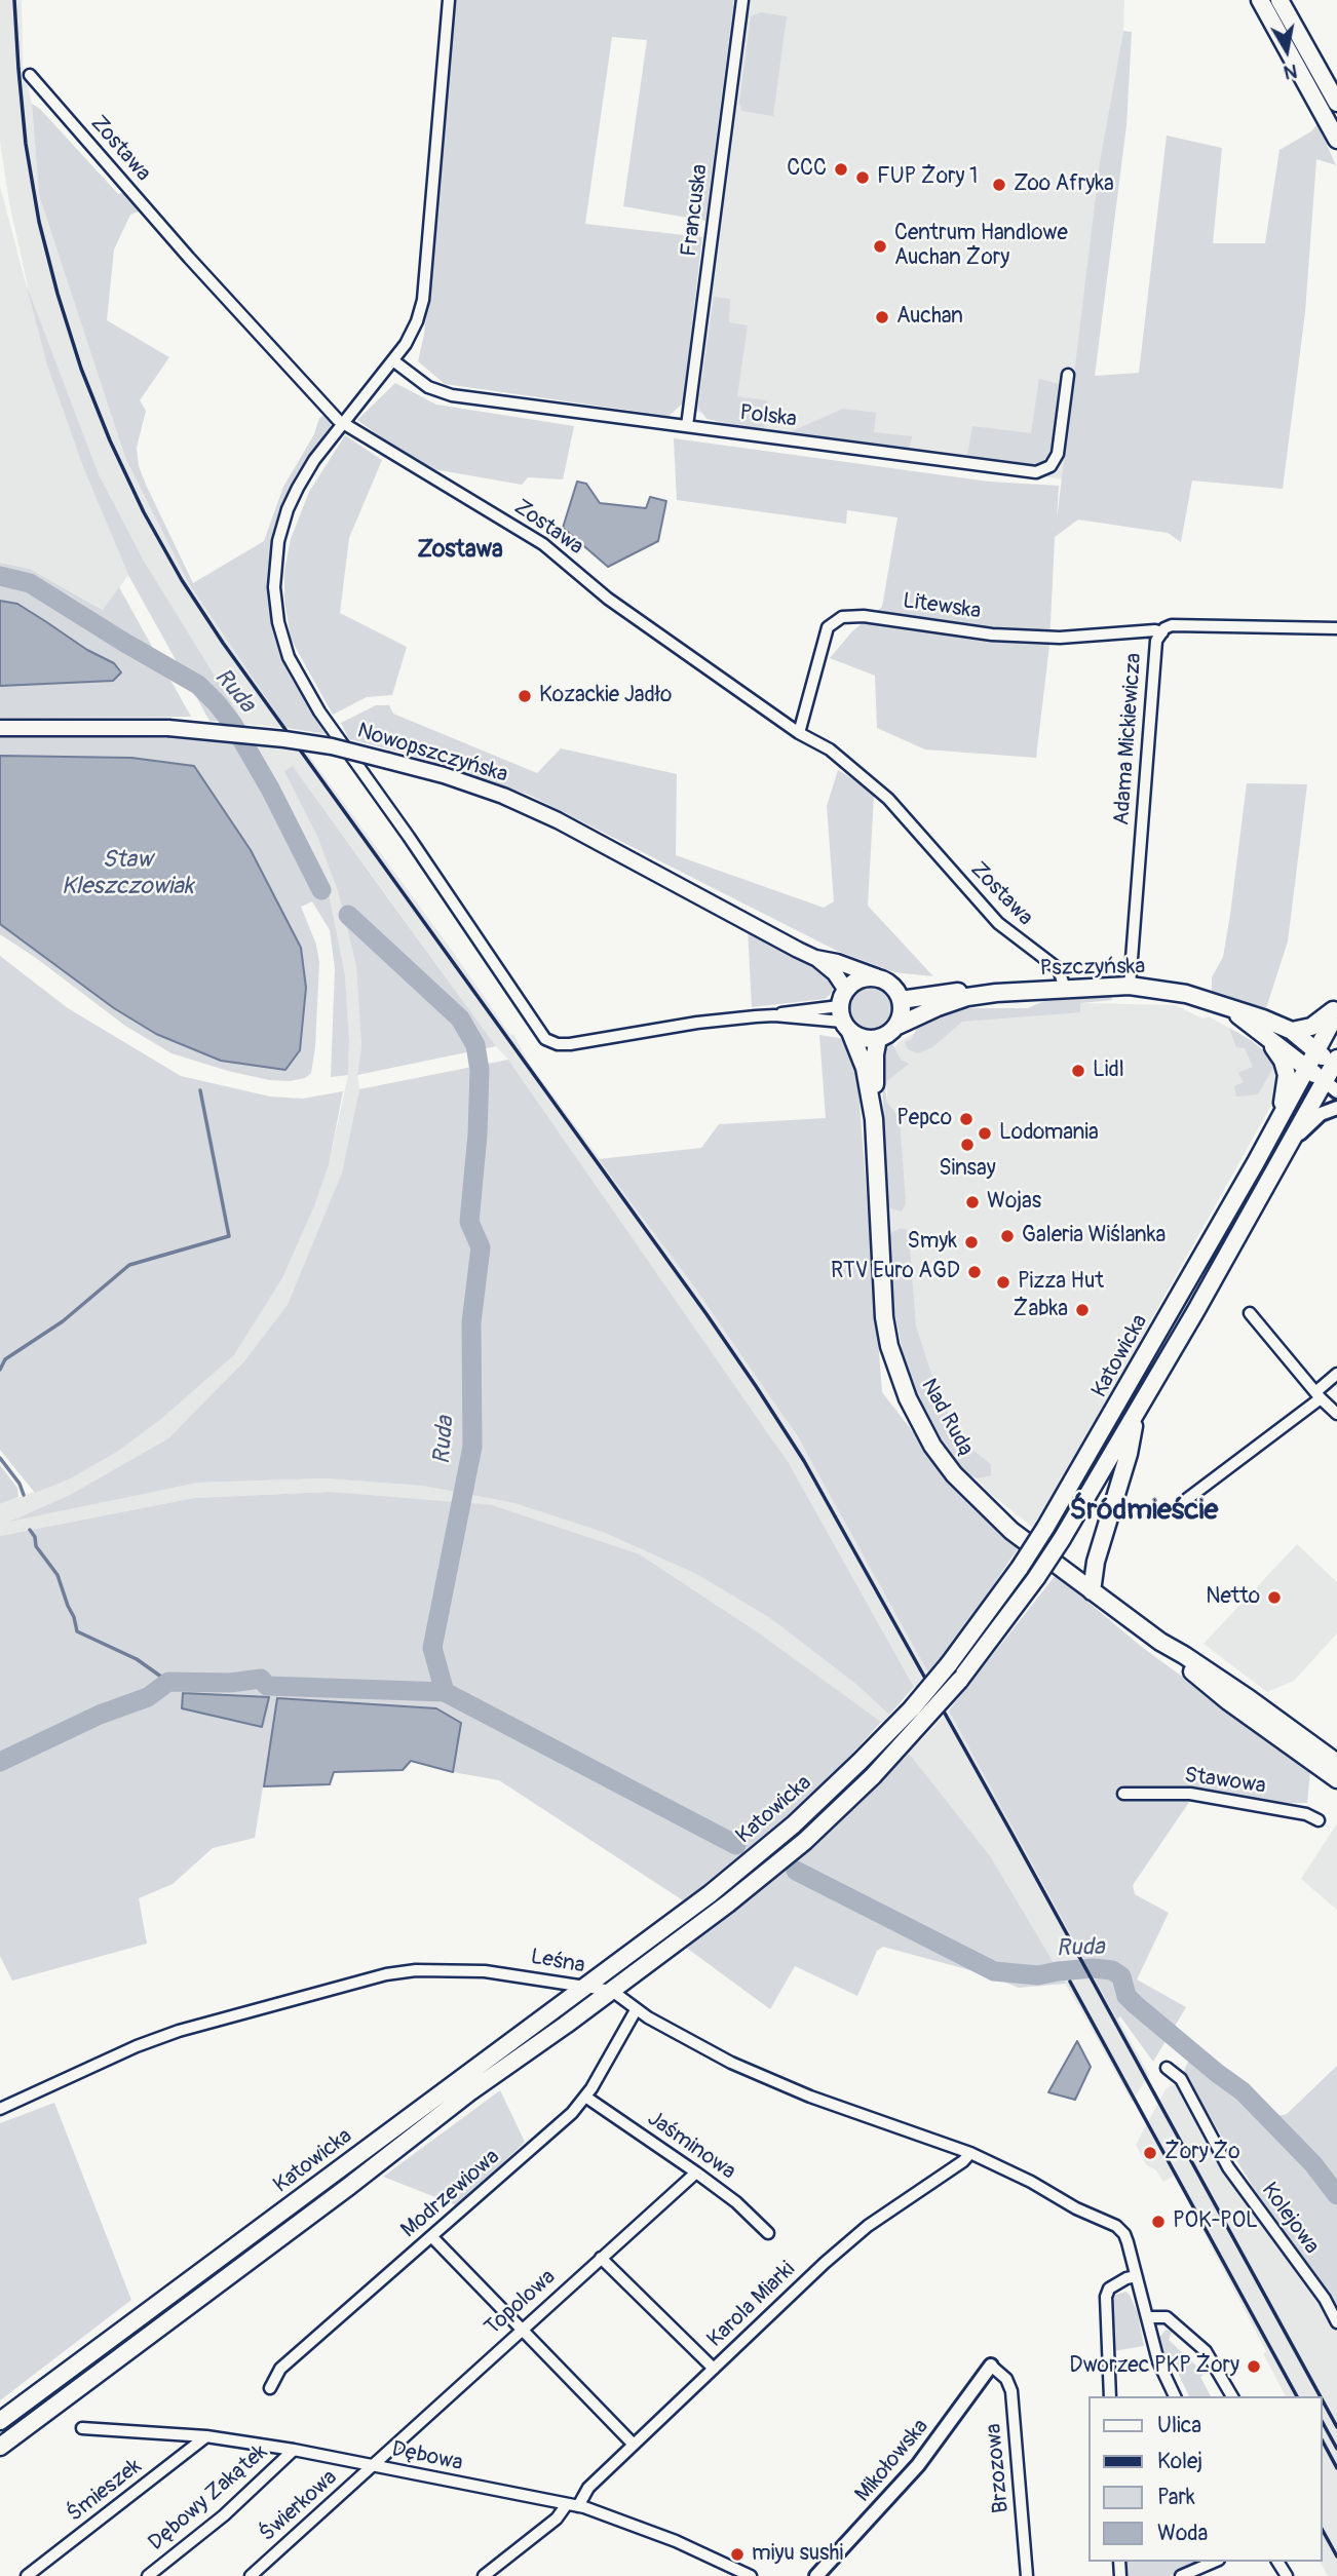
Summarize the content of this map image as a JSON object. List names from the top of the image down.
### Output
{
  "streets": {
    "main road": [
      "Nowopszczyńska",
      "Pszczyńska",
      "Katowicka",
      "Nad Rudą"
    ],
    "street": [
      "Zostawa",
      "Francuska",
      "Polska",
      "Litewska",
      "Adama Mickiewicza",
      "Stawowa",
      "Leśna",
      "Jaśminowa",
      "Modrzewiowa",
      "Kolejowa",
      "Topolowa",
      "Karola Miarki",
      "Dębowa",
      "Mikołowska",
      "Brzozowa",
      "Śmieszek",
      "Dębowy Zakątek",
      "Świerkowa"
    ]
  },
  "crossings": [
    ["Zostawa", "Litewska"],
    ["Zostawa", "Pszczyńska"],
    ["Francuska", "Polska"],
    ["Litewska", "Adama Mickiewicza"],
    ["Adama Mickiewicza", "Pszczyńska"],
    ["Nowopszczyńska", "Pszczyńska"],
    ["Nowopszczyńska", "Nad Rudą"],
    ["Pszczyńska", "Katowicka"],
    ["Pszczyńska", "Nad Rudą"],
    ["Katowicka", "Leśna"],
    ["Leśna", "Modrzewiowa"],
    ["Leśna", "Karola Miarki"],
    ["Jaśminowa", "Modrzewiowa"],
    ["Jaśminowa", "Topolowa"],
    ["Topolowa", "Dębowa"],
    ["Topolowa", "Świerkowa"],
    ["Karola Miarki", "Dębowa"],
    ["Dębowa", "Śmieszek"],
    ["Dębowa", "Dębowy Zakątek"],
    ["Dębowa", "Świerkowa"],
    ["Mikołowska", "Brzozowa"]
  ],
  "districts": ["Zostawa", "Śródmieście"],
  "water": ["Ruda", "Staw Kleszczowiak"],
  "places": [
    "CCC",
    "FUP Żory 1",
    "Zoo Afryka",
    "Centrum Handlowe Auchan Żory",
    "Auchan",
    "Kozackie Jadło",
    "Lidl",
    "Pepco",
    "Lodomania",
    "Sinsay",
    "Wojas",
    "Galeria Wiślanka",
    "Smyk",
    "RTV Euro AGD",
    "Pizza Hut",
    "Żabka",
    "Netto",
    "Żory Żo",
    "POK-POL",
    "Dworzec PKP Żory",
    "miyu sushi"
  ],
  "legend": [
    "Ulica",
    "Kolej",
    "Park",
    "Woda"
  ],
  "north": "bottom"
}
